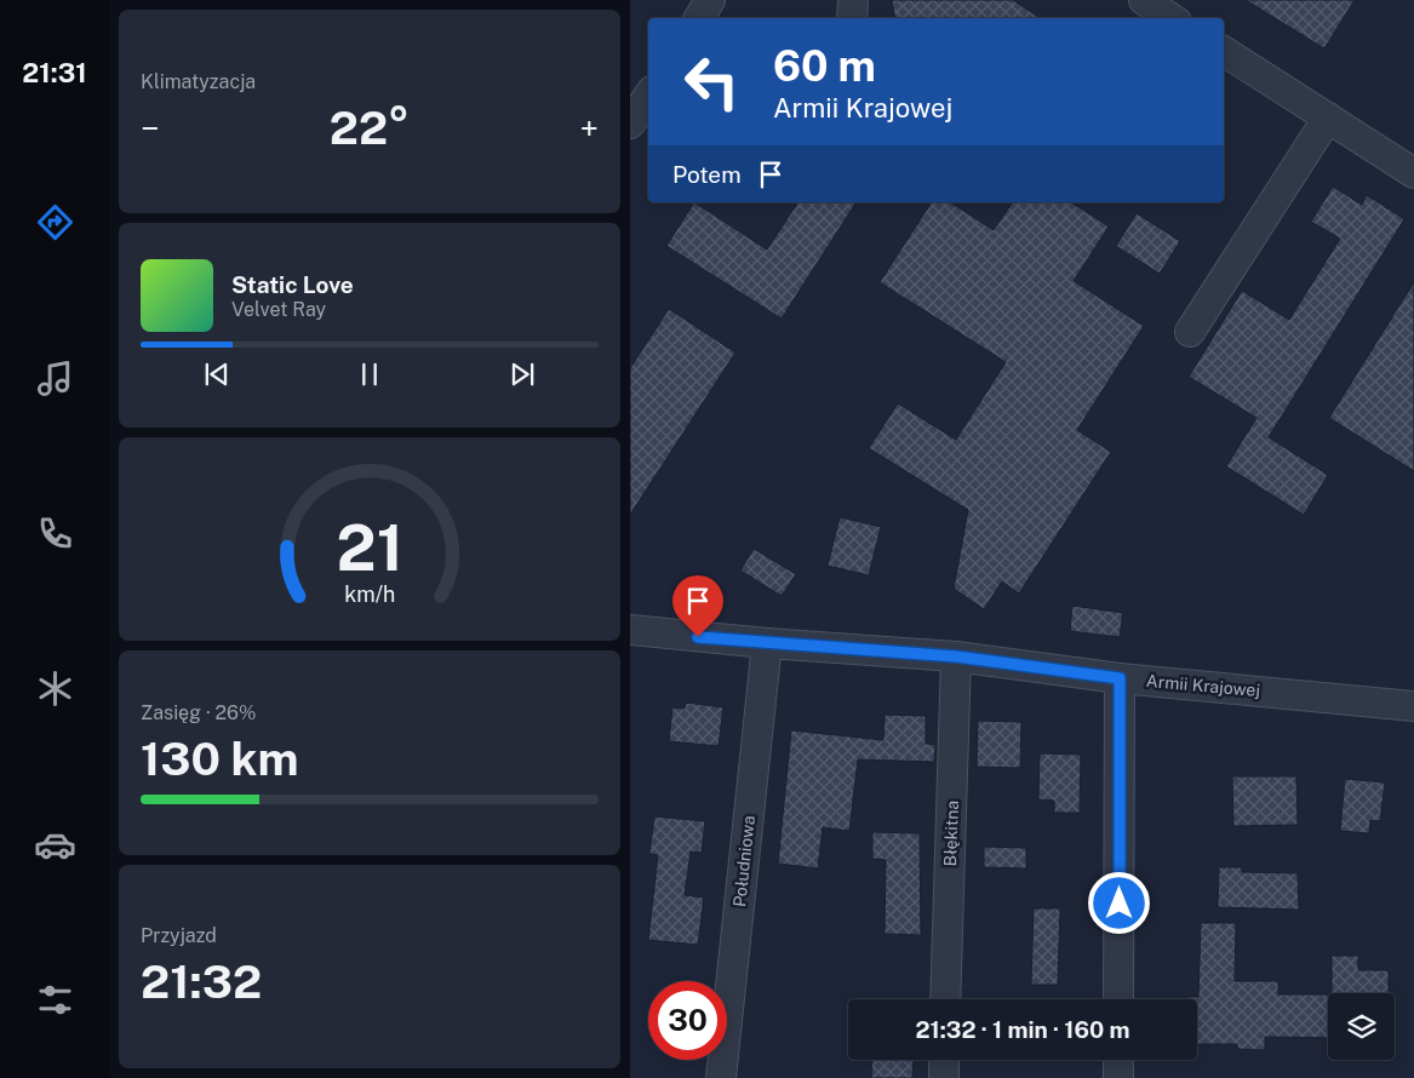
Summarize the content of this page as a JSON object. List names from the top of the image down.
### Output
{
  "streets": {
    "street": ["Armii Krajowej", "Błękitna", "Południowa"]
  },
  "crossings": [
    ["Armii Krajowej", "Błękitna"],
    ["Armii Krajowej", "Południowa"]
  ],
  "page": {
    "tabs": "21:31",
    "tile": [
      "Klimatyzacja",
      ["Zasięg · 26%", "130 km"],
      ["Przyjazd", "21:32"]
    ],
    "turn": ["60 m", "Armii Krajowej"],
    "heat": ["−", "22°", "+"],
    "then": "Potem",
    "song": ["Static Love", "Velvet Ray"],
    "limit": "30",
    "trip": "21:32 · 1 min · 160 m",
    "gauge": ["21", "km/h"]
  }
}
